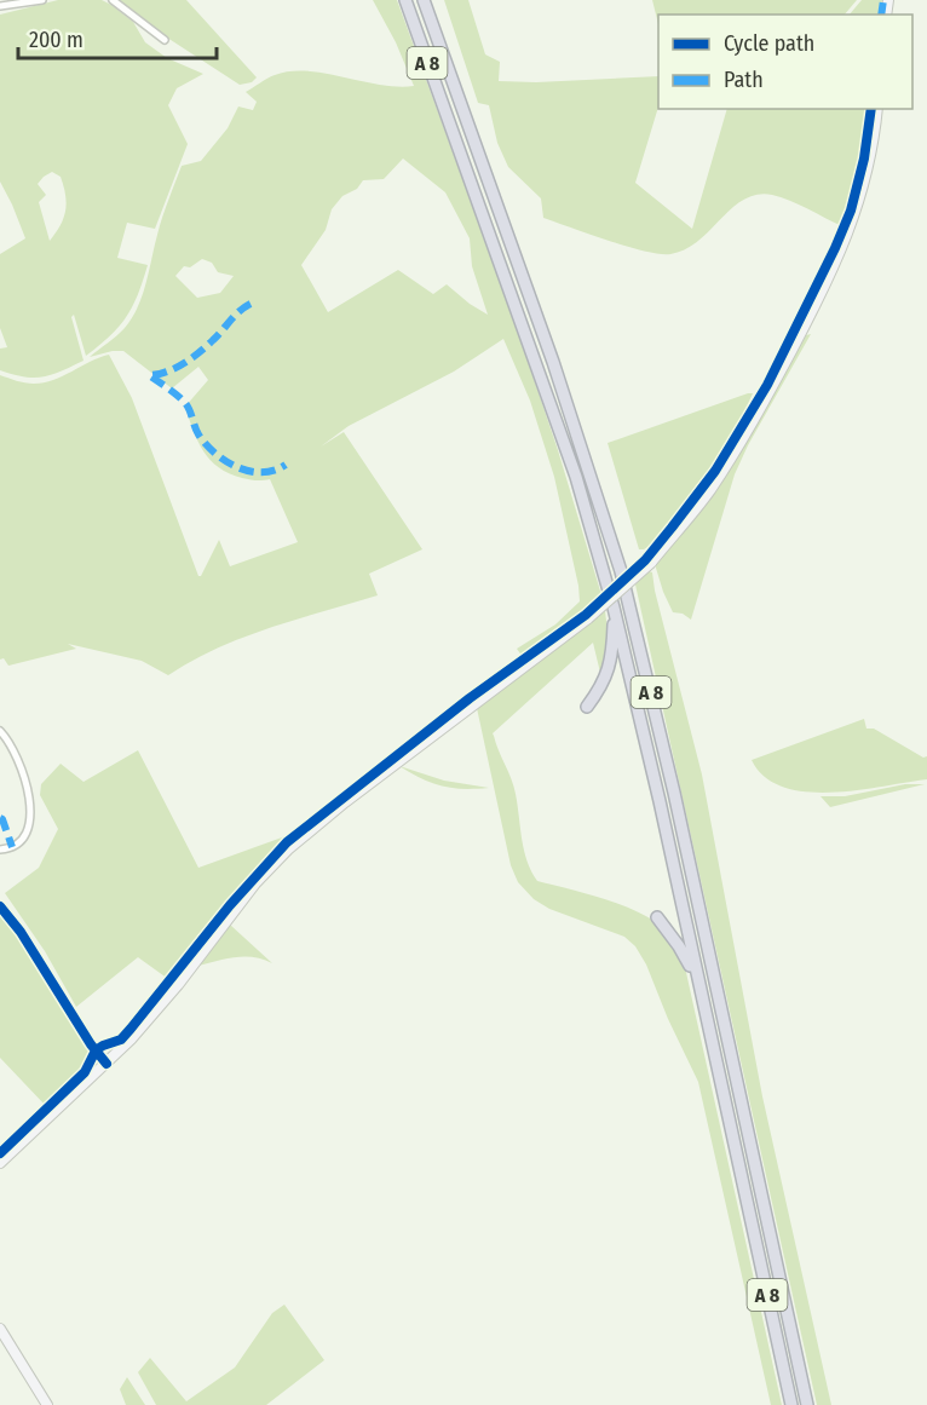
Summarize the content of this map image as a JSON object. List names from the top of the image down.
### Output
{
  "streets": {
    "highway": ["A 8"]
  },
  "legend": ["Cycle path", "Path"],
  "scale_bar": "200 m"
}
